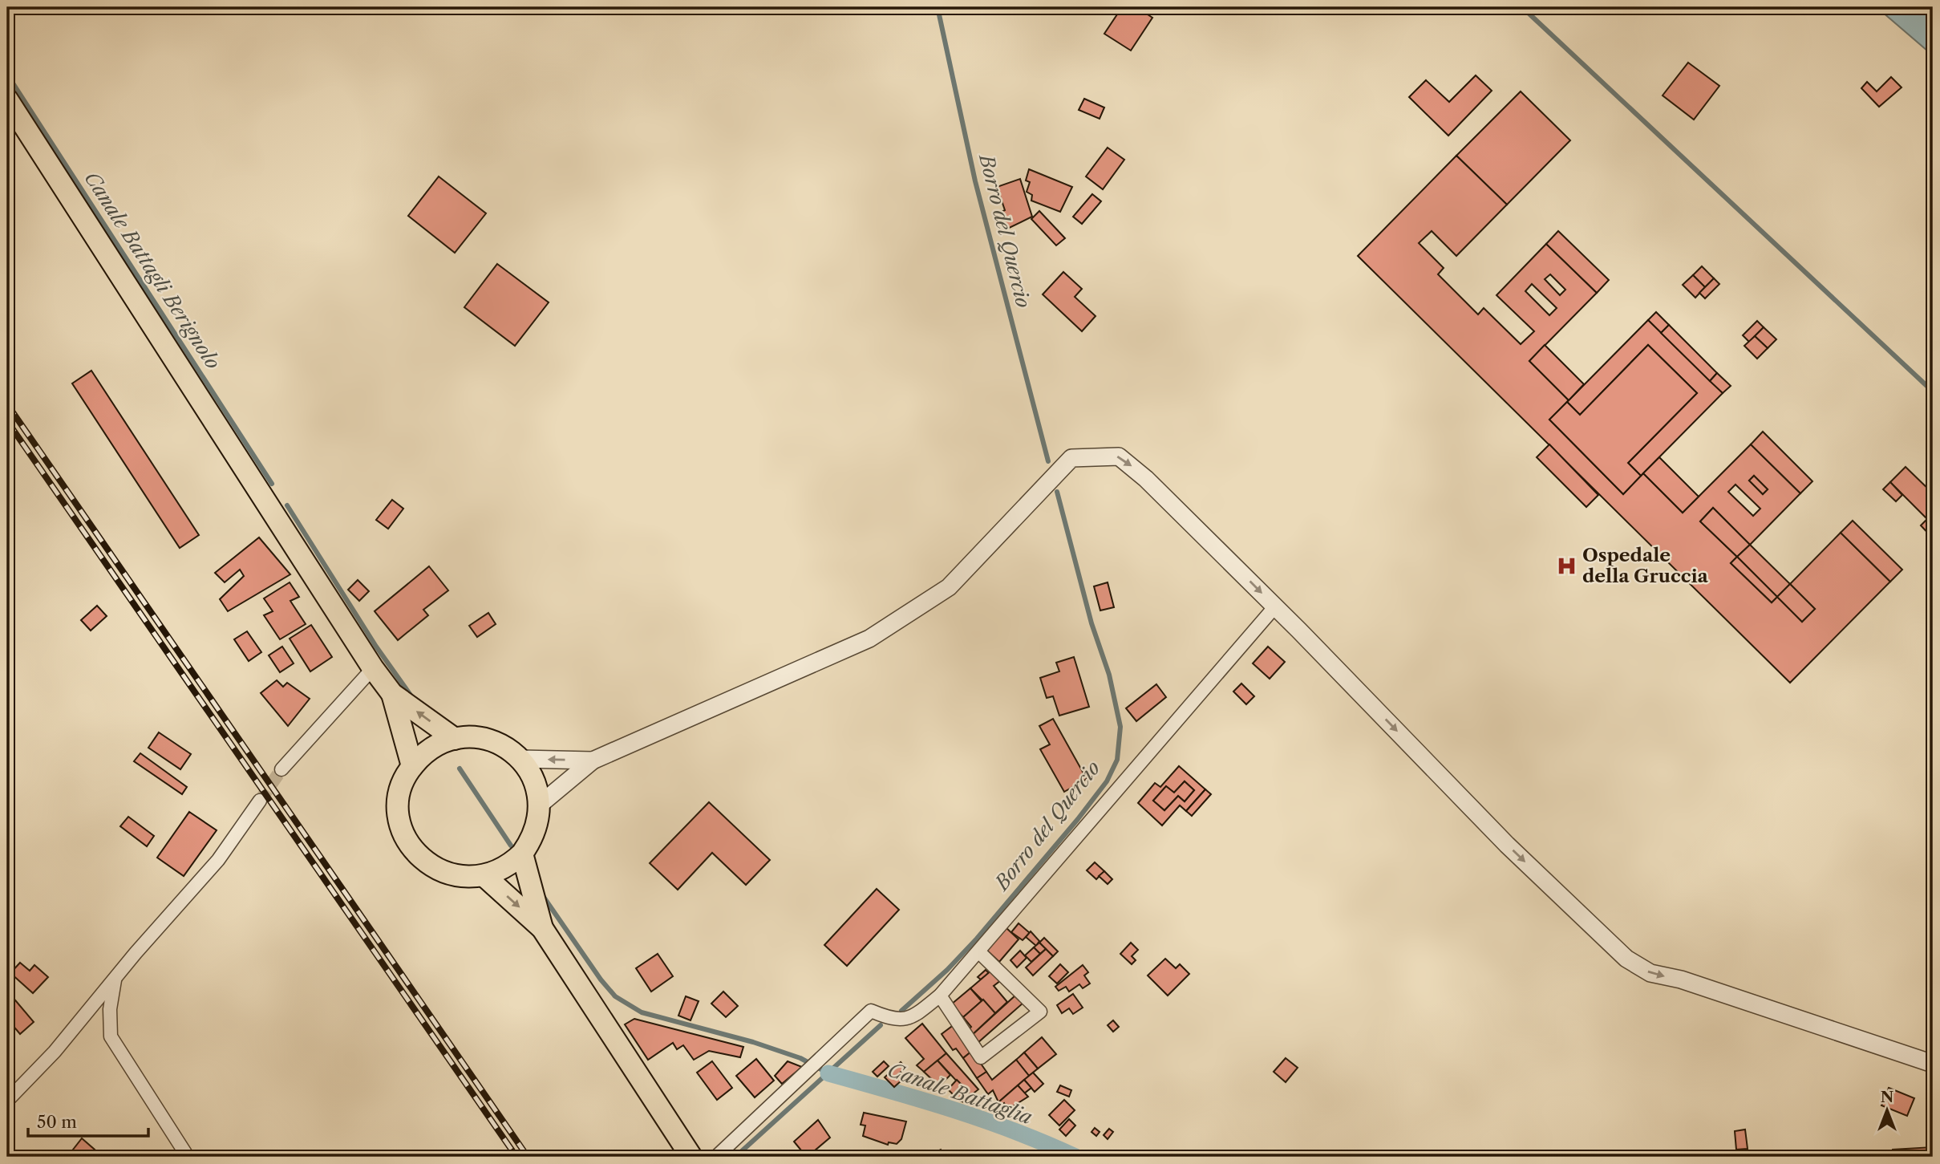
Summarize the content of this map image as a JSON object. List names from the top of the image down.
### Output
{
  "water": ["Borro del Quercio", "Canale Battagli Berignolo", "Canale Battaglia"],
  "places": {
    "hospital": ["Ospedale della Gruccia"]
  },
  "scale_bar": "50 m",
  "north": "top"
}
